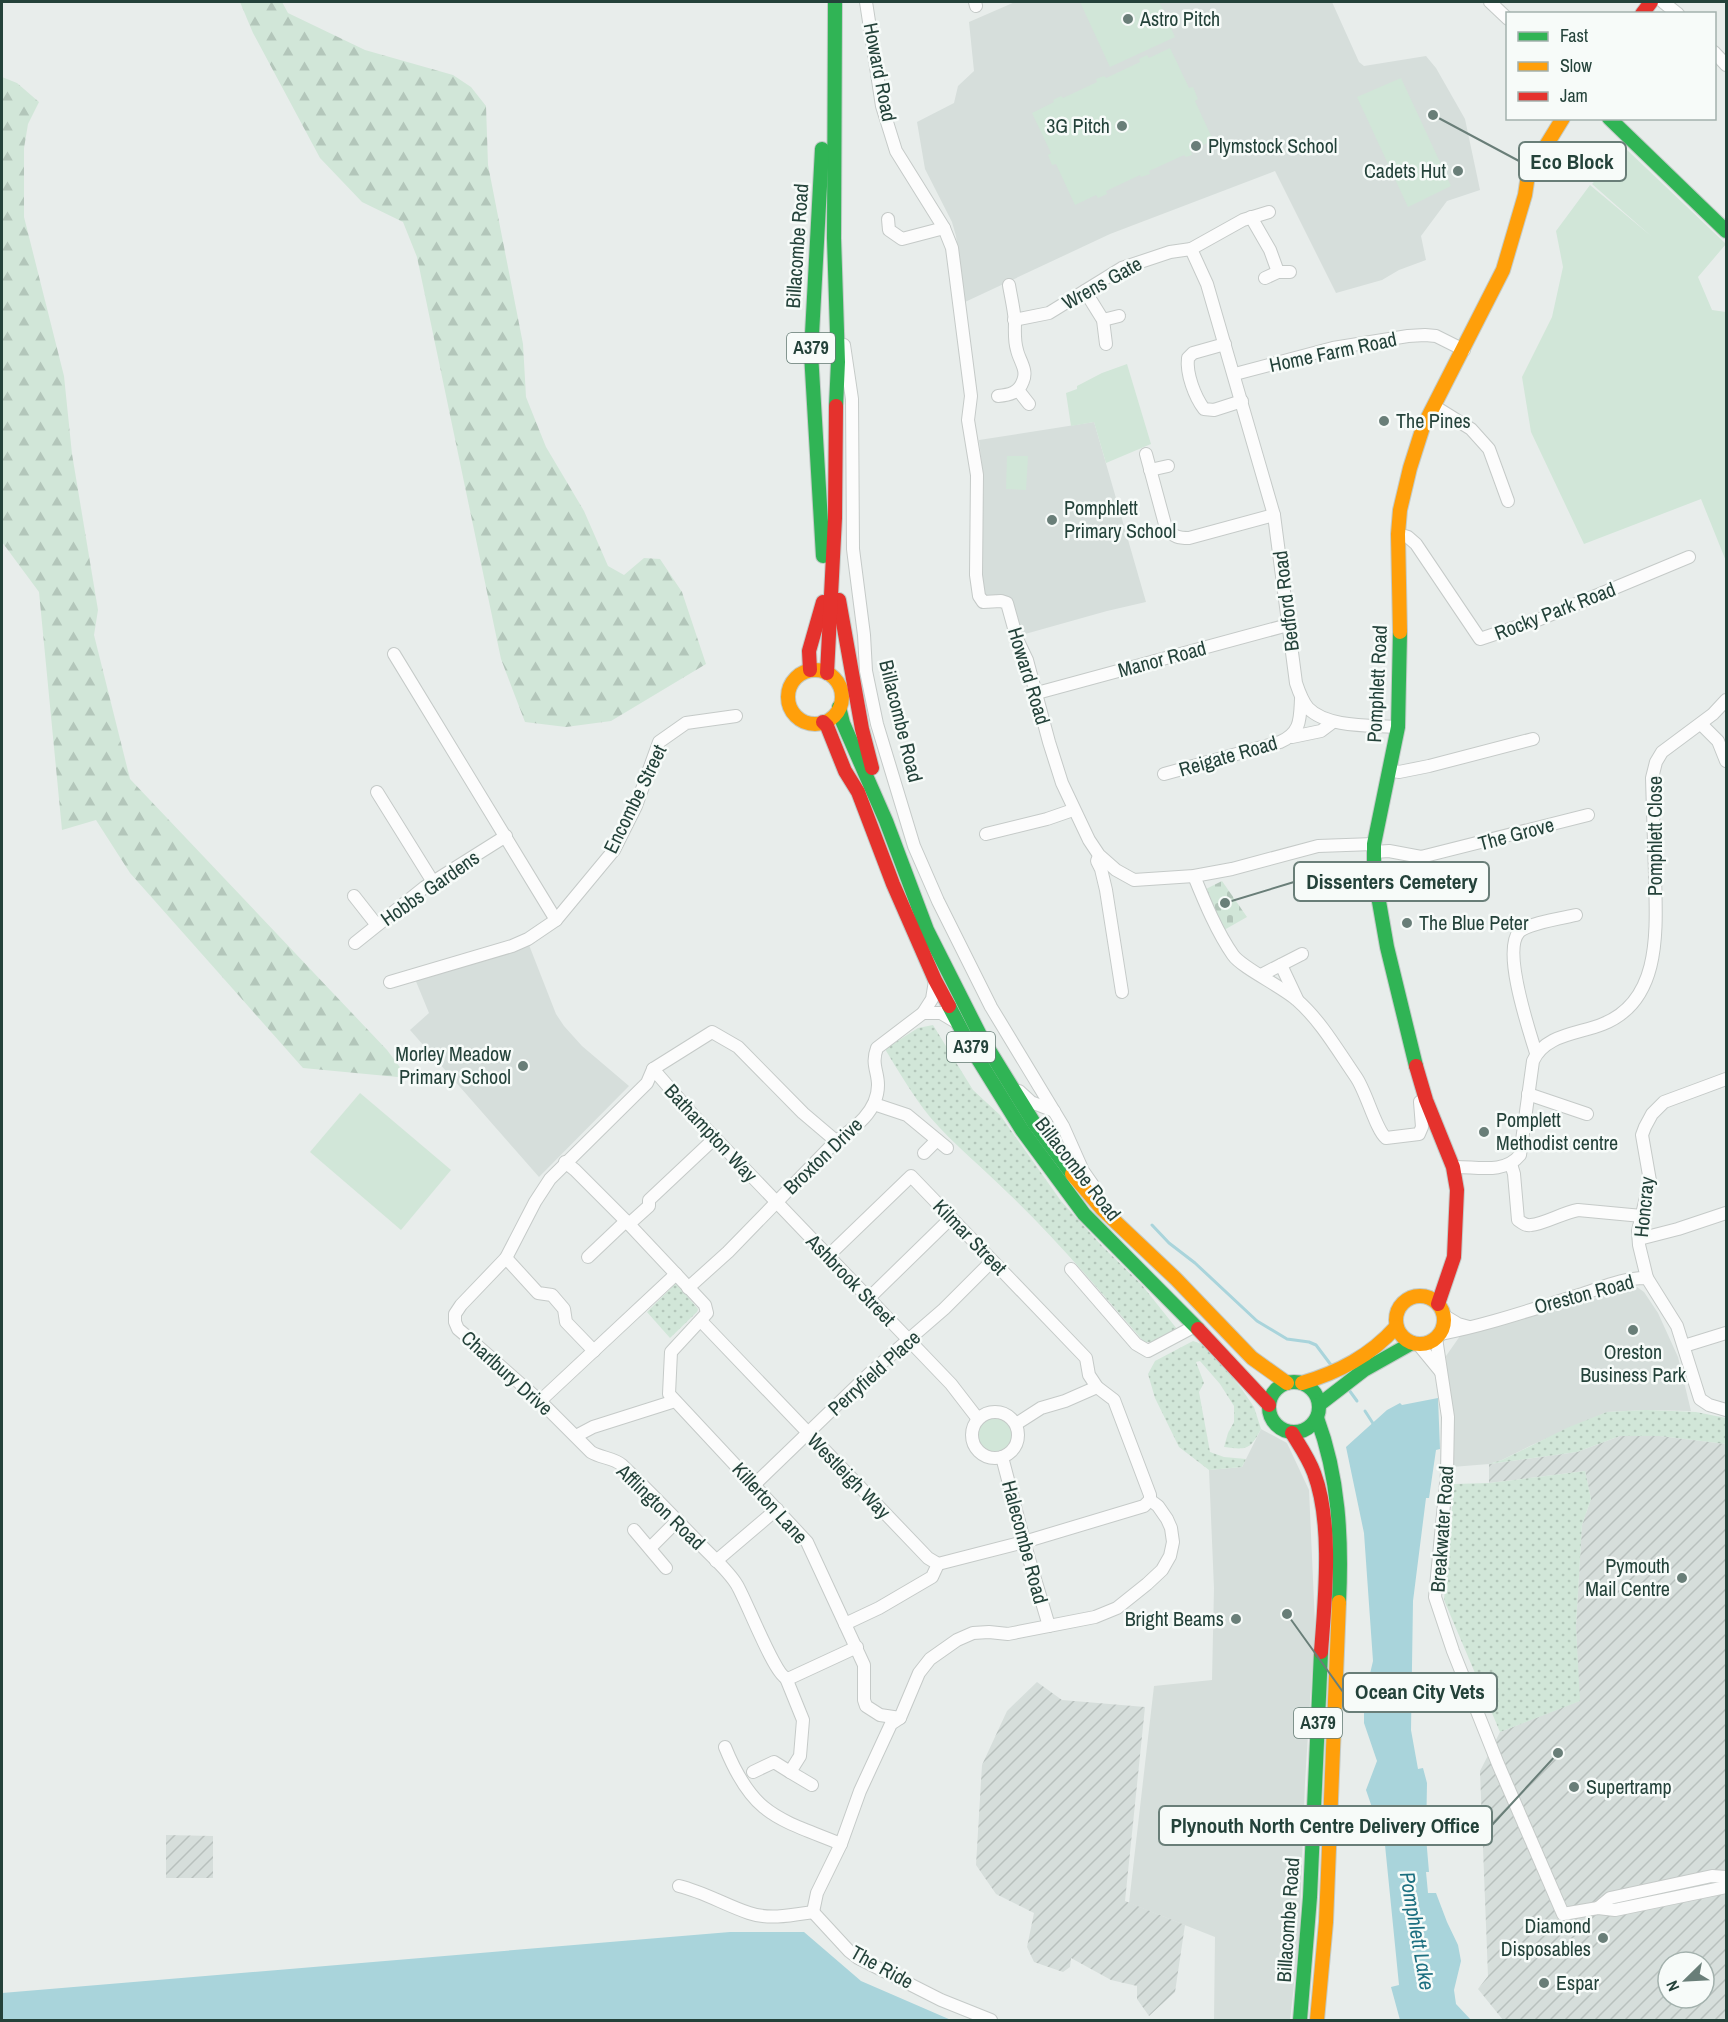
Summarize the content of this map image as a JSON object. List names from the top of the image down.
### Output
{
  "streets": {
    "main road": ["Billacombe Road", "A379", "Pomphlett Road"],
    "street": [
      "Howard Road",
      "Wrens Gate",
      "Home Farm Road",
      "Bedford Road",
      "Rocky Park Road",
      "Manor Road",
      "Reigate Road",
      "Encombe Street",
      "The Grove",
      "Pomphlett Close",
      "Hobbs Gardens",
      "Bathampton Way",
      "Broxton Drive",
      "Honcray",
      "Kilmar Street",
      "Ashbrook Street",
      "Oreston Road",
      "Charlbury Drive",
      "Perryfield Place",
      "Westleigh Way",
      "Killerton Lane",
      "Afflington Road",
      "Breakwater Road",
      "Halecombe Road",
      "The Ride"
    ]
  },
  "crossings": [
    ["Howard Road", "Manor Road"],
    ["Howard Road", "Pomphlett Road"],
    ["Howard Road", "The Grove"],
    ["Billacombe Road", "A379"],
    ["Wrens Gate", "Bedford Road"],
    ["Home Farm Road", "Bedford Road"],
    ["Home Farm Road", "Pomphlett Road"],
    ["Bedford Road", "Manor Road"],
    ["Bedford Road", "Reigate Road"],
    ["Rocky Park Road", "Pomphlett Road"],
    ["Pomphlett Road", "The Grove"],
    ["Pomphlett Road", "Oreston Road"],
    ["Pomphlett Road", "Breakwater Road"],
    ["Bathampton Way", "Broxton Drive"],
    ["Bathampton Way", "Ashbrook Street"],
    ["Bathampton Way", "Charlbury Drive"],
    ["Broxton Drive", "Ashbrook Street"],
    ["Honcray", "Oreston Road"],
    ["Kilmar Street", "Ashbrook Street"],
    ["Kilmar Street", "Perryfield Place"],
    ["Ashbrook Street", "Perryfield Place"],
    ["Ashbrook Street", "Halecombe Road"],
    ["Oreston Road", "Breakwater Road"],
    ["Charlbury Drive", "Afflington Road"],
    ["Perryfield Place", "Westleigh Way"],
    ["Perryfield Place", "Killerton Lane"],
    ["Killerton Lane", "Afflington Road"]
  ],
  "water": ["Pomphlett Lake"],
  "places": [
    "Astro Pitch",
    "Eco Block",
    "3G Pitch",
    "Plymstock School",
    "Cadets Hut",
    "The Pines",
    "Pomphlett Primary School",
    "Dissenters Cemetery",
    "The Blue Peter",
    "Morley Meadow Primary School",
    "Pomplett Methodist centre",
    "Oreston Business Park",
    "Pymouth Mail Centre",
    "Ocean City Vets",
    "Bright Beams",
    "Plynouth North Centre Delivery Office",
    "Supertramp",
    "Diamond Disposables",
    "Espar"
  ],
  "legend": ["Fast", "Slow", "Jam"],
  "north": "bottom left"
}
